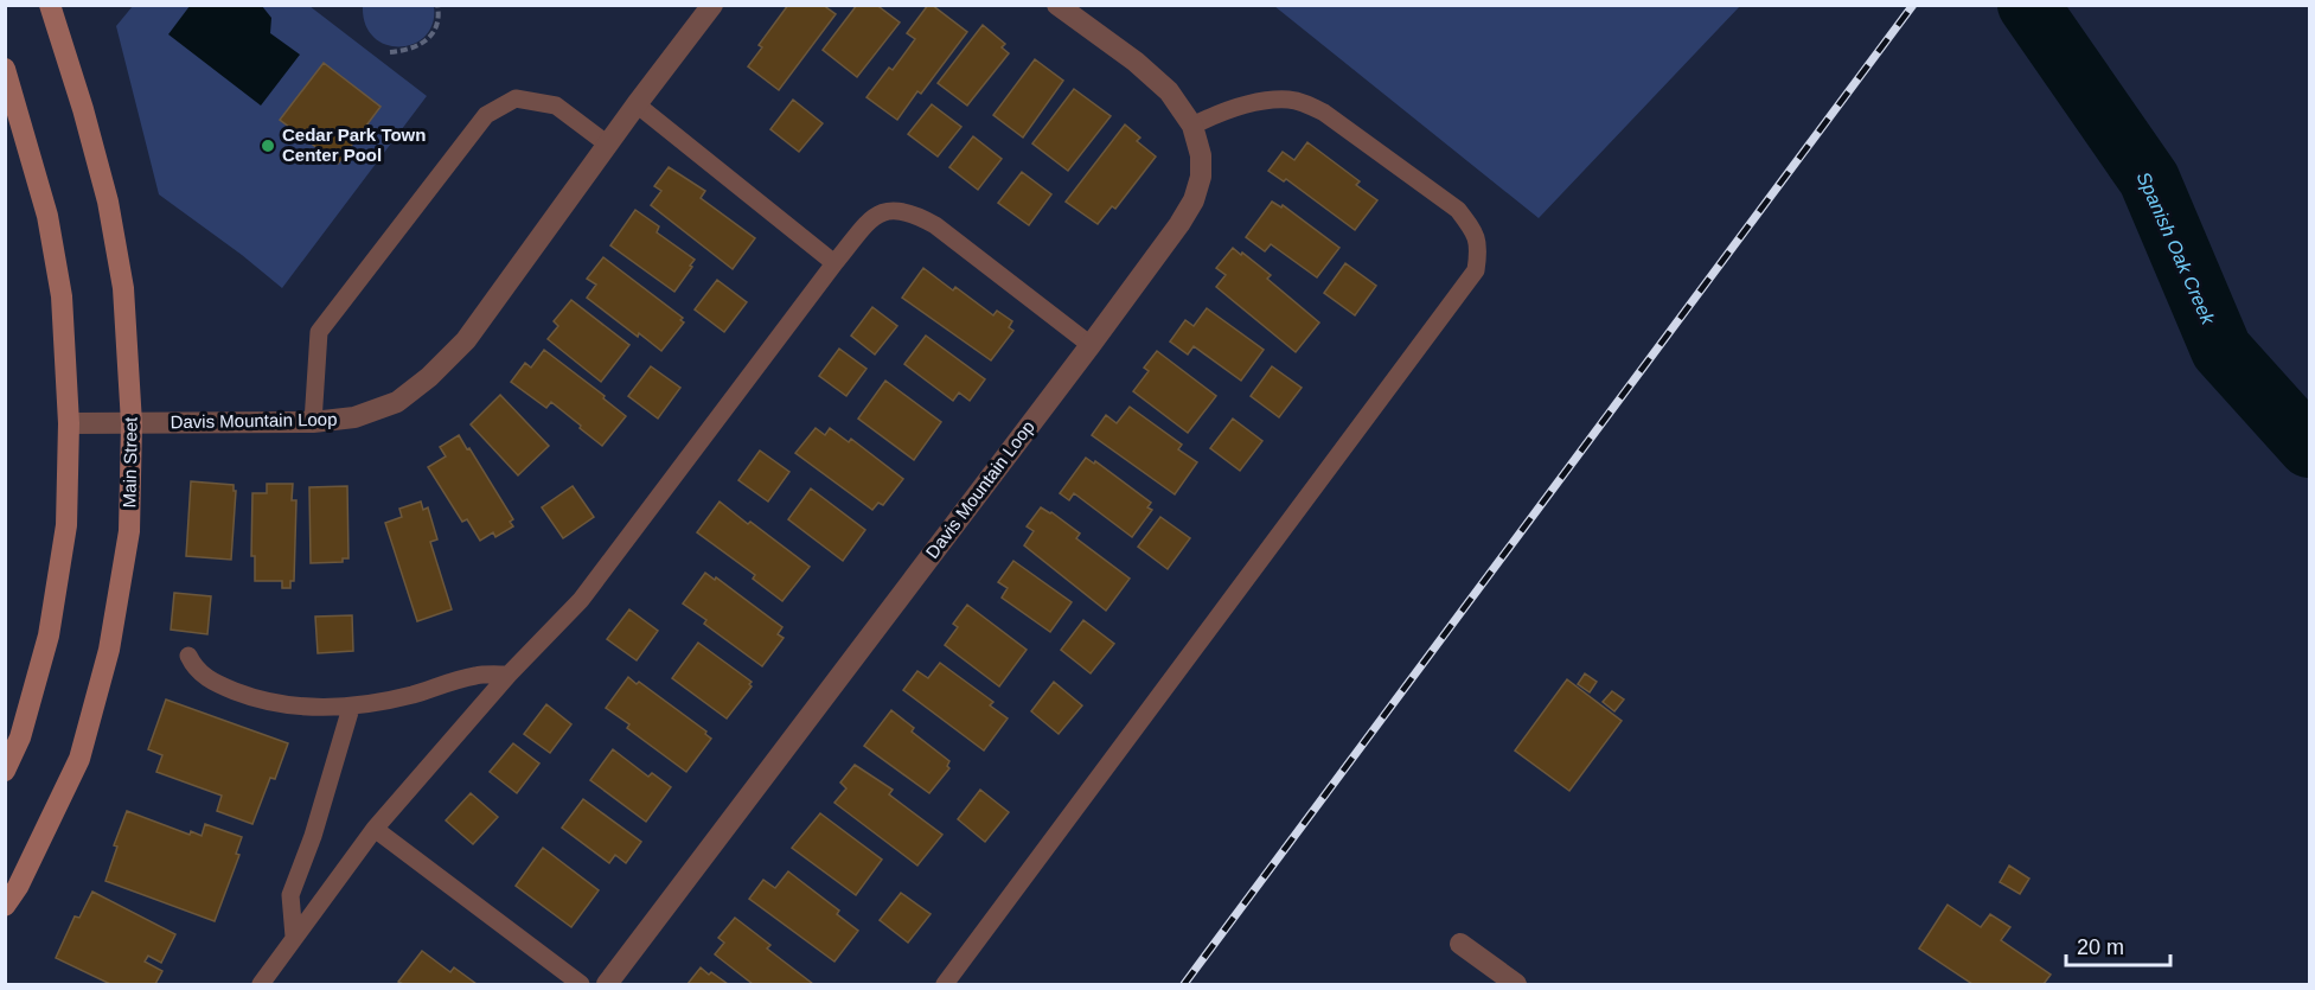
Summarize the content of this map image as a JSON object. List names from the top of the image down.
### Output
{
  "streets": {
    "street": ["Davis Mountain Loop", "Main Street"]
  },
  "crossings": [
    ["Davis Mountain Loop", "Main Street"]
  ],
  "water": ["Spanish Oak Creek"],
  "places": ["Cedar Park Town Center Pool"],
  "scale_bar": "20 m"
}
